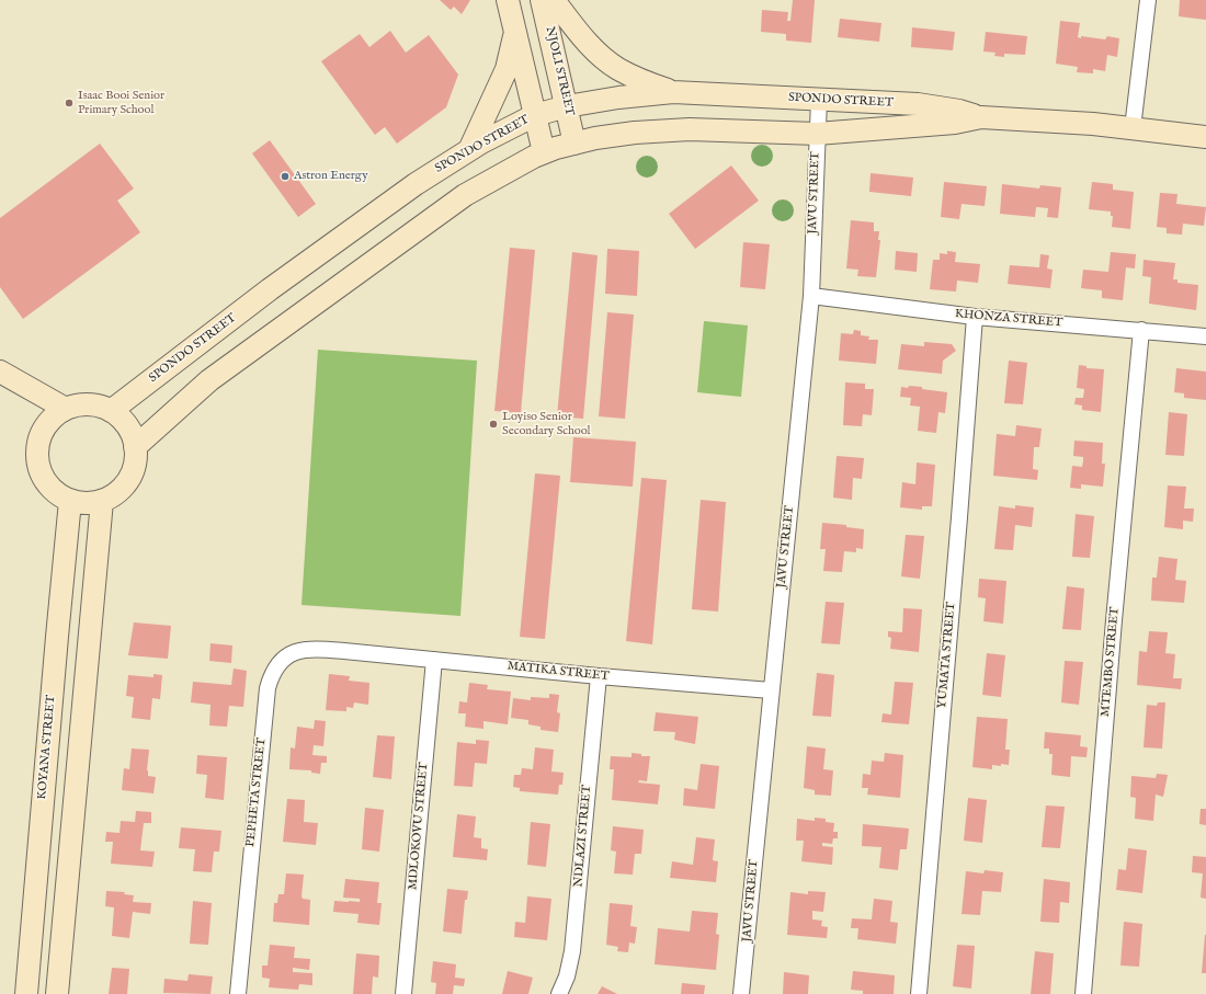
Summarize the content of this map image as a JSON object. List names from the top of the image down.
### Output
{
  "streets": {
    "main road": ["NJOLI STREET", "SPONDO STREET", "KOYANA STREET"],
    "street": [
      "JAVU STREET",
      "KHONZA STREET",
      "YUMATA STREET",
      "MTEMBO STREET",
      "MATIKA STREET",
      "PEPHETA STREET",
      "MDLOKOVU STREET",
      "NDLAZI STREET"
    ]
  },
  "crossings": [
    ["NJOLI STREET", "SPONDO STREET"],
    ["SPONDO STREET", "JAVU STREET"],
    ["SPONDO STREET", "KOYANA STREET"],
    ["JAVU STREET", "KHONZA STREET"],
    ["JAVU STREET", "MATIKA STREET"],
    ["KHONZA STREET", "YUMATA STREET"],
    ["KHONZA STREET", "MTEMBO STREET"],
    ["MATIKA STREET", "PEPHETA STREET"],
    ["MATIKA STREET", "MDLOKOVU STREET"],
    ["MATIKA STREET", "NDLAZI STREET"]
  ],
  "places": ["Isaac Booi Senior Primary School", "Astron Energy", "Loyiso Senior Secondary School"]
}
